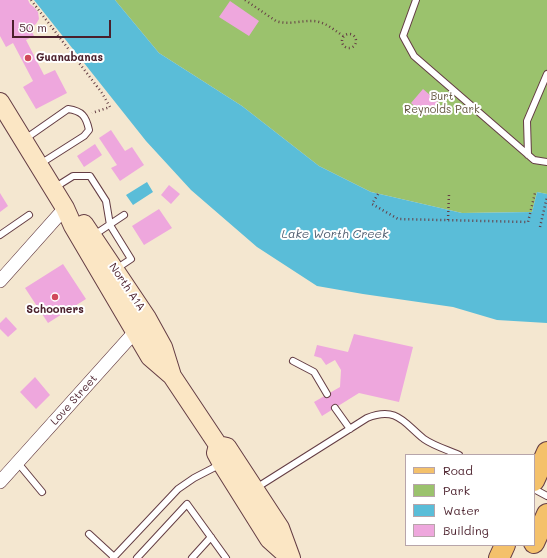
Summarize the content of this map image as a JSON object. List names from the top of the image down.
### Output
{
  "streets": {
    "street": ["North A1A", "Love Street"]
  },
  "crossings": [
    ["North A1A", "Love Street"]
  ],
  "water": ["Lake Worth Creek"],
  "parks": ["Burt Reynolds Park"],
  "places": ["Guanabanas", "Schooners"],
  "legend": [
    "Road",
    "Park",
    "Water",
    "Building"
  ],
  "scale_bar": "50 m"
}
